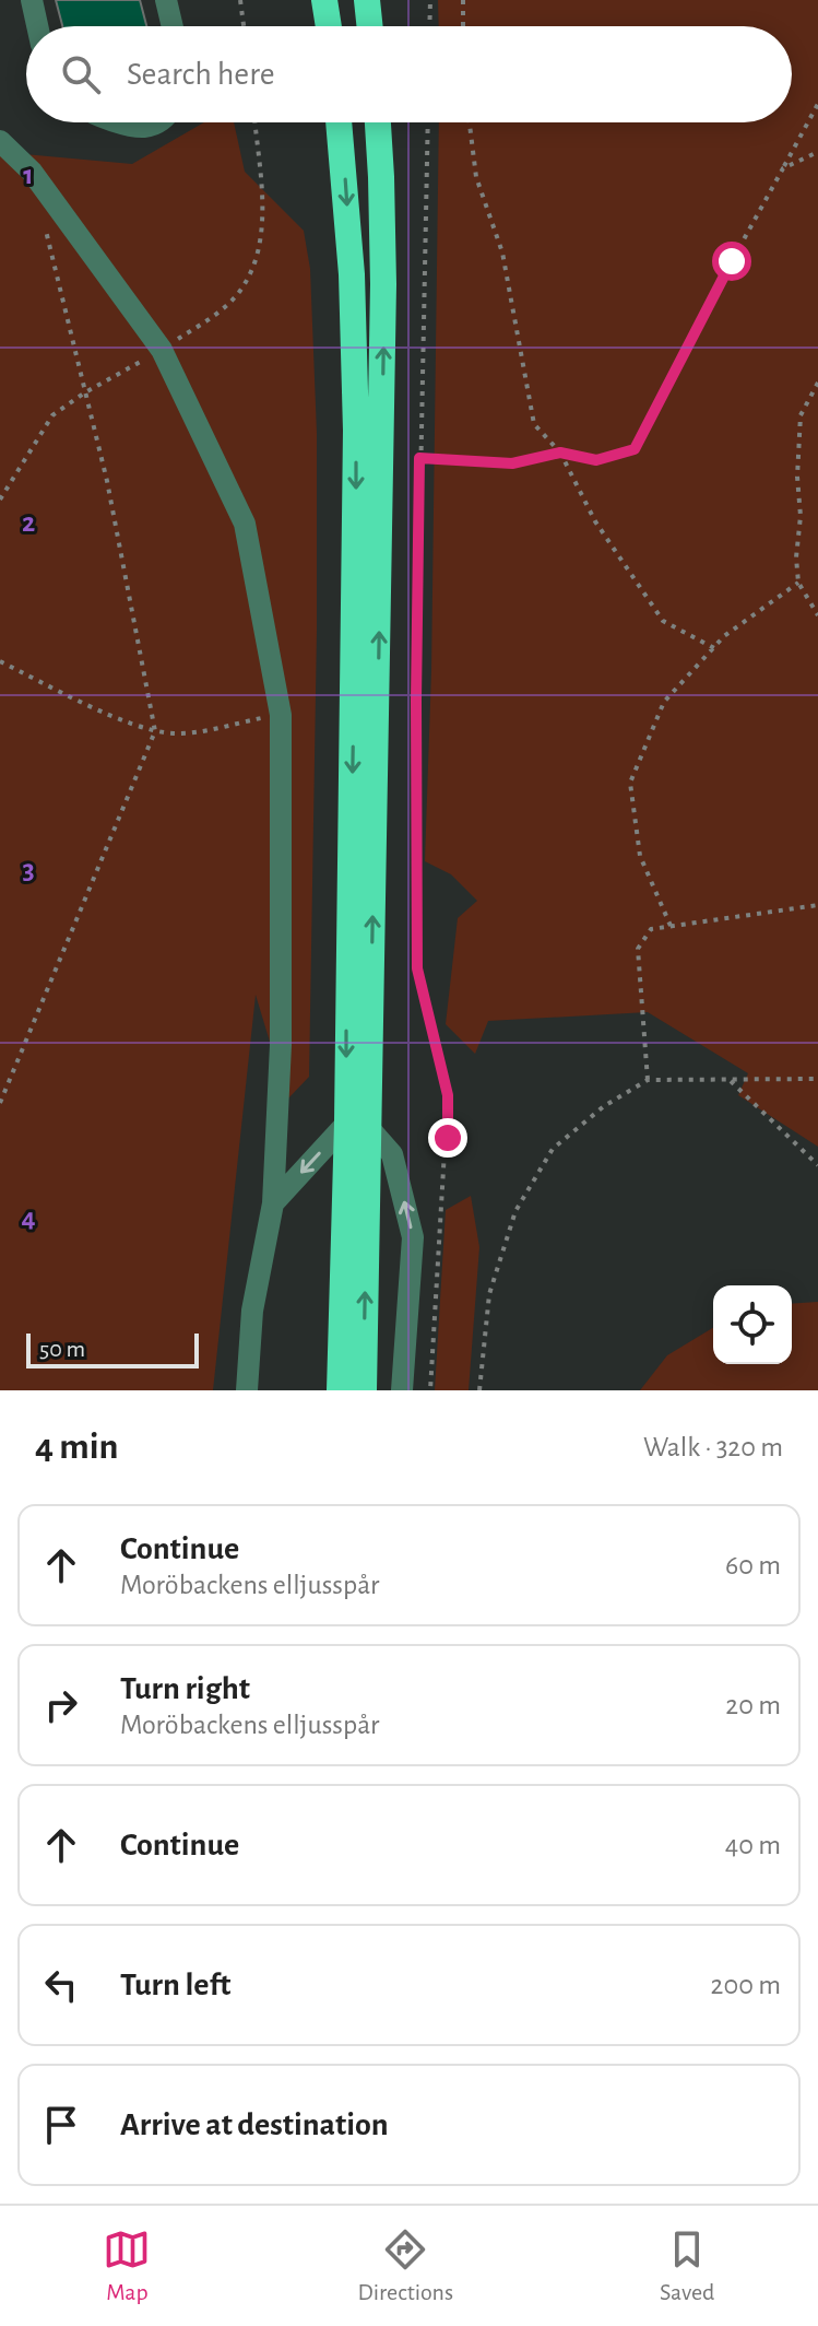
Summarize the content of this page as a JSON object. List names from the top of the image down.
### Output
{
  "scale_bar": "50 m",
  "page": {
    "search": "Search here",
    "scale": "50 m",
    "heading": ["4 min", "Walk · 320 m"],
    "list": [
      ["Continue", "Moröbackens elljusspår", "60 m"],
      ["Turn right", "Moröbackens elljusspår", "20 m"],
      ["Continue", "40 m"],
      ["Turn left", "200 m"],
      "Arrive at destination"
    ],
    "nav": ["Map", "Directions", "Saved"]
  },
  "grid": {
    "rows": [
      "1",
      "2",
      "3",
      "4"
    ]
  }
}
